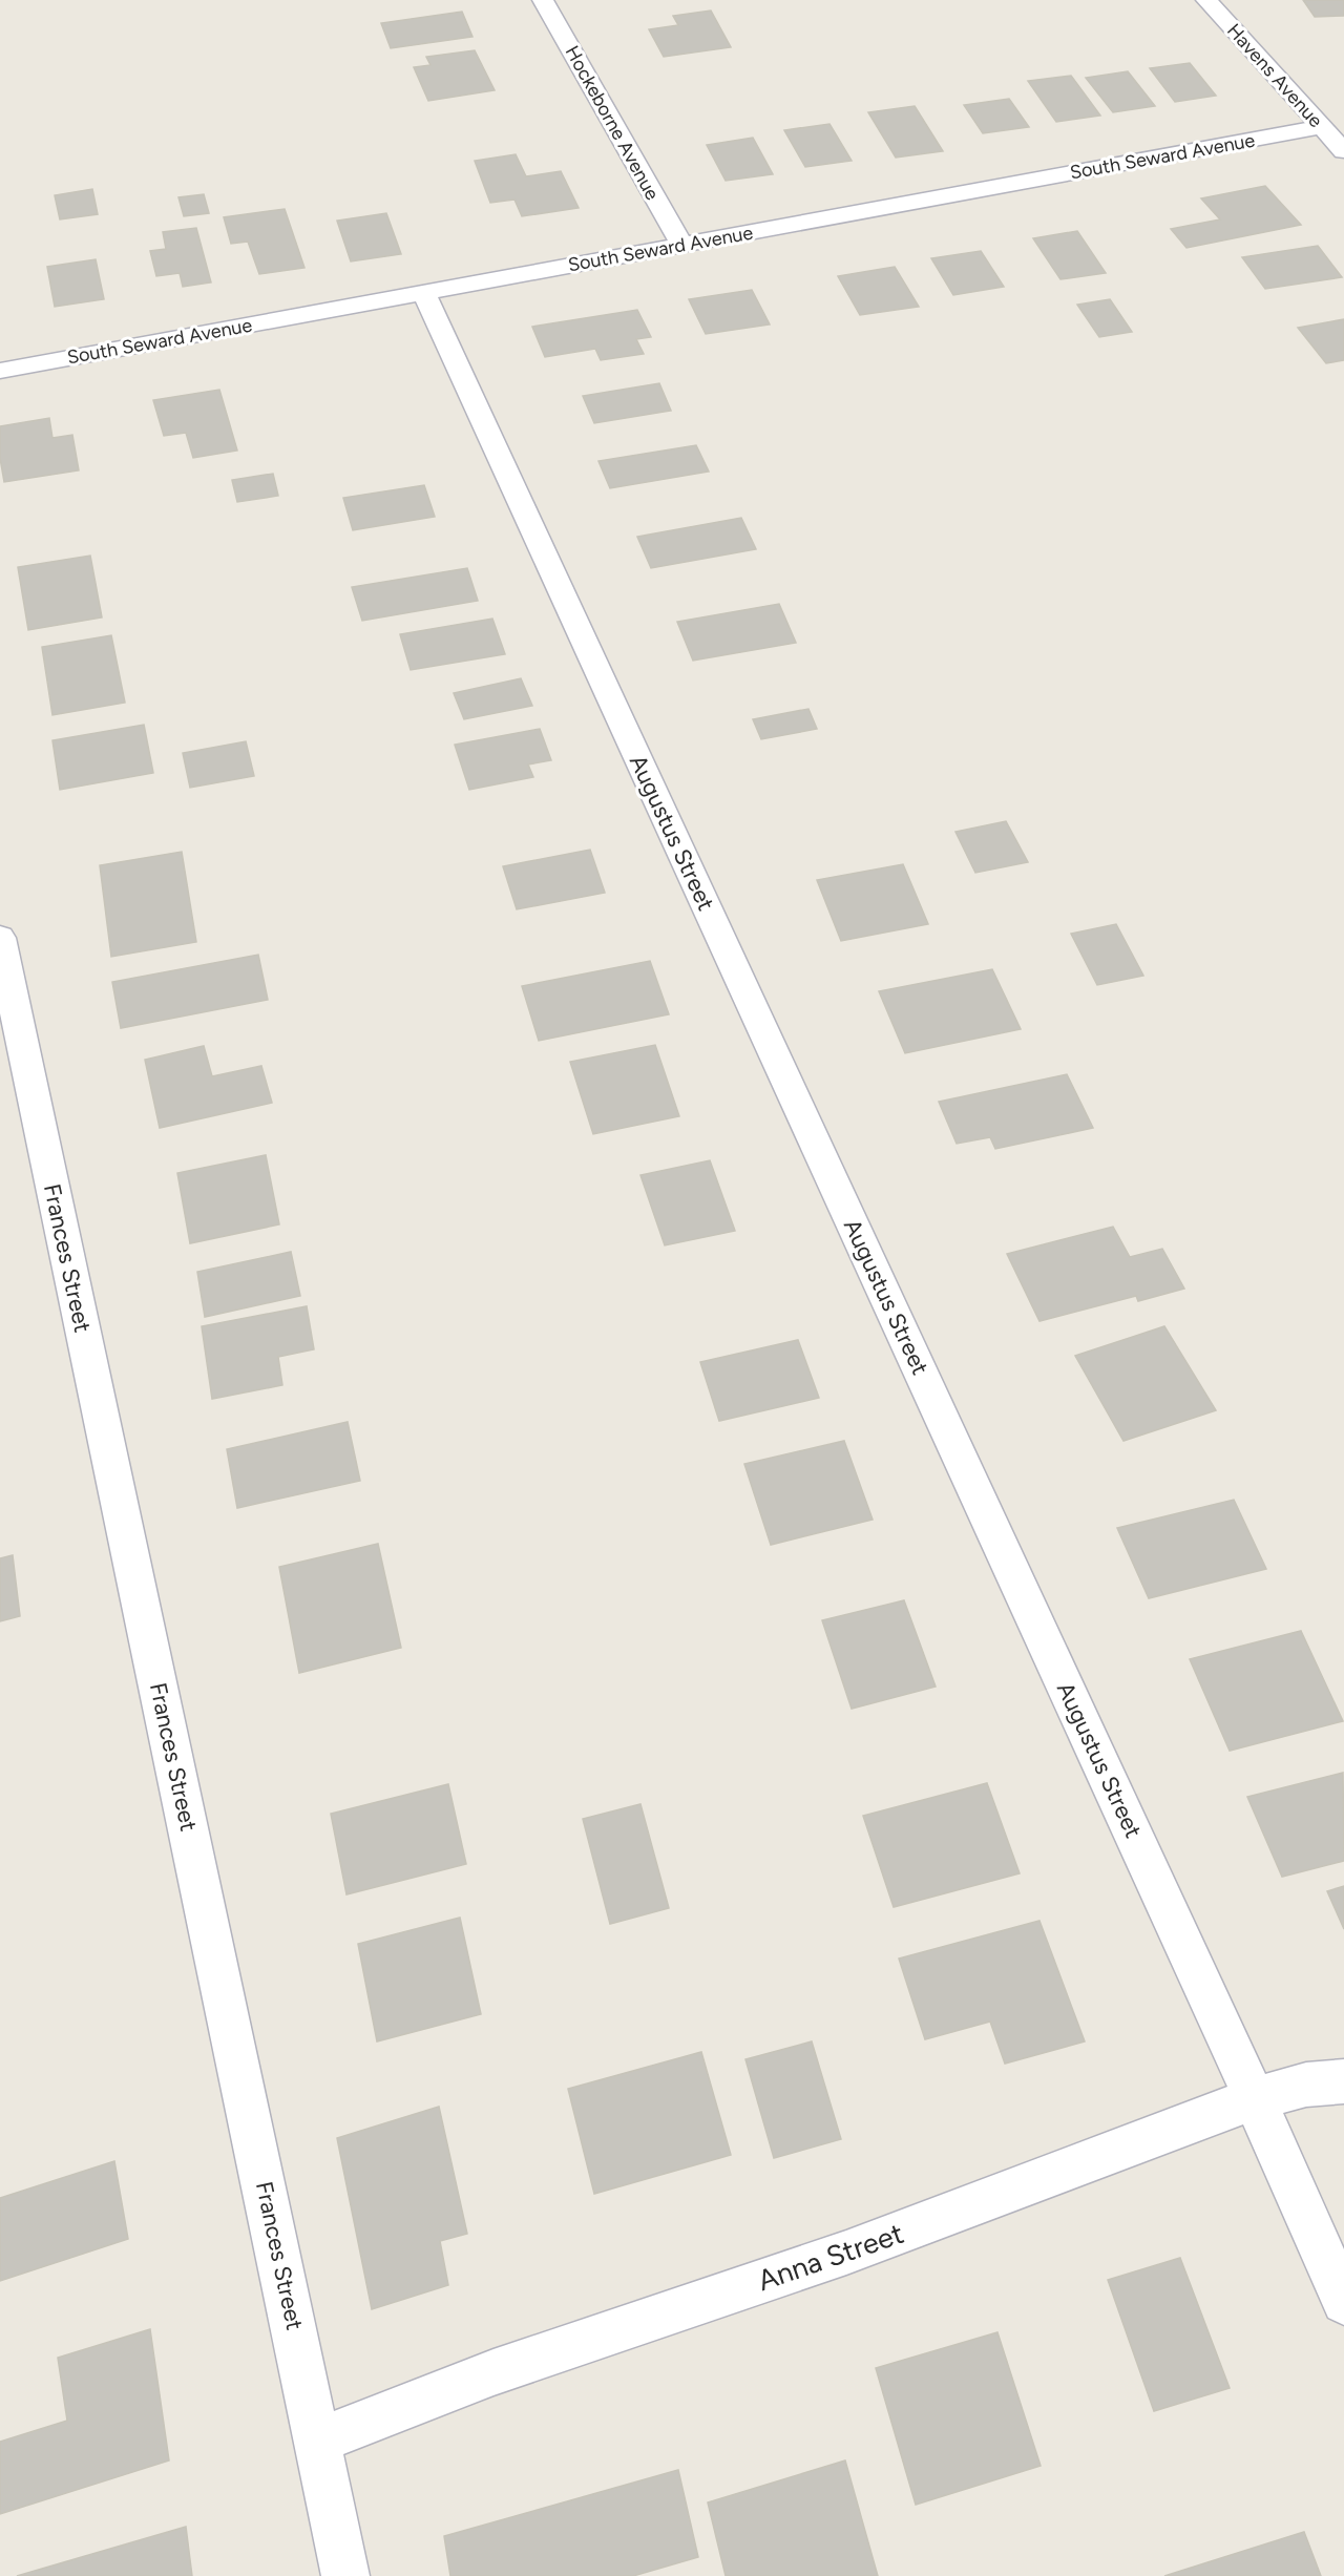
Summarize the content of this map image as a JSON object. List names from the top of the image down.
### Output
{
  "streets": {
    "street": [
      "Havens Avenue",
      "Hockeborne Avenue",
      "South Seward Avenue",
      "Augustus Street",
      "Frances Street",
      "Anna Street"
    ]
  },
  "crossings": [
    ["Havens Avenue", "South Seward Avenue"],
    ["Hockeborne Avenue", "South Seward Avenue"],
    ["South Seward Avenue", "Augustus Street"],
    ["Augustus Street", "Anna Street"],
    ["Frances Street", "Anna Street"]
  ]
}
